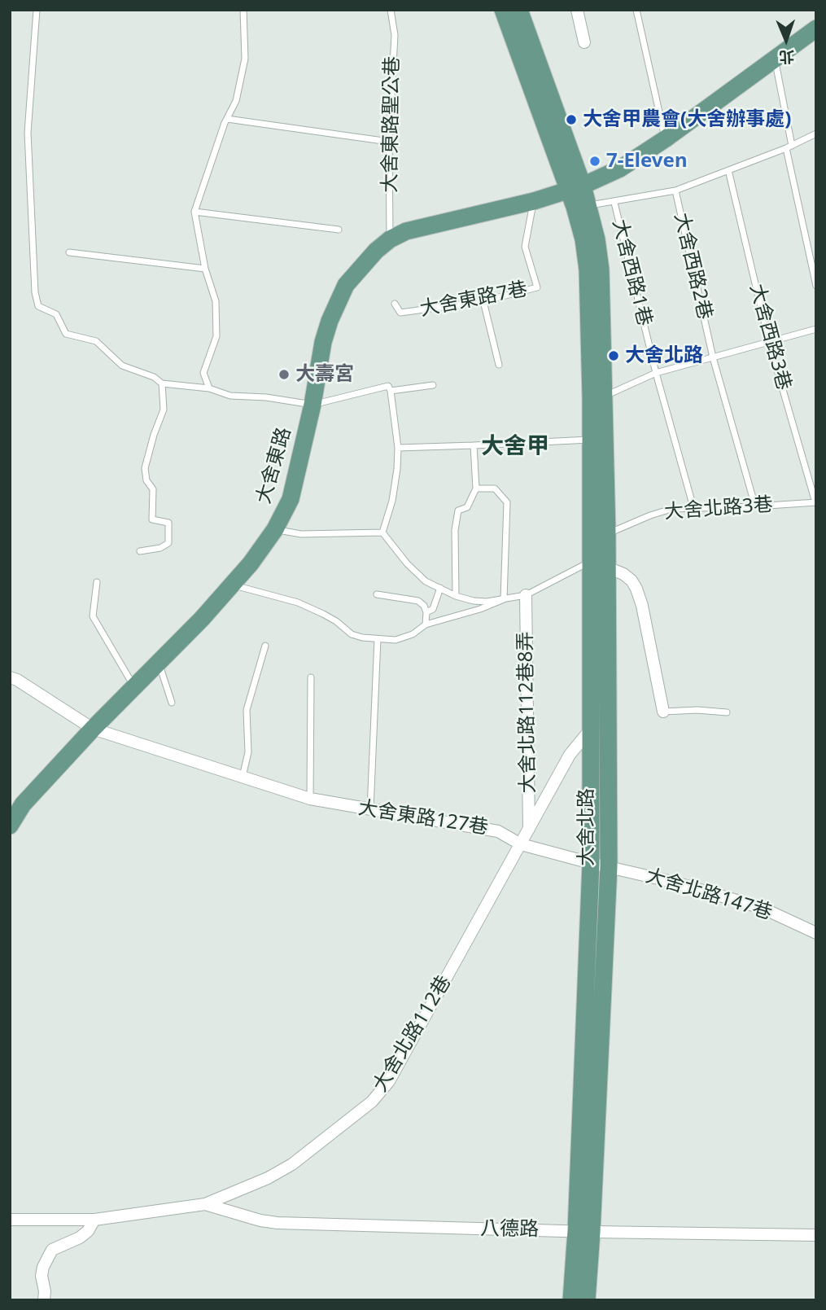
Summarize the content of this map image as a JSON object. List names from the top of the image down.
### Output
{
  "streets": {
    "main road": ["大舍東路", "大舍北路"],
    "street": [
      "大舍北路112巷8弄",
      "大舍東路127巷",
      "大舍北路147巷",
      "大舍北路112巷",
      "八德路"
    ],
    "lane": [
      "大舍東路聖公巷",
      "大舍西路2巷",
      "大舍西路1巷",
      "大舍東路7巷",
      "大舍西路3巷",
      "大舍北路3巷"
    ]
  },
  "crossings": [
    ["大舍東路聖公巷", "大舍東路"],
    ["大舍西路2巷", "大舍北路3巷"],
    ["大舍西路1巷", "大舍北路3巷"],
    ["大舍東路7巷", "大舍東路"],
    ["大舍西路3巷", "大舍北路3巷"],
    ["大舍東路", "大舍東路127巷"],
    ["大舍東路", "大舍北路"],
    ["大舍北路3巷", "大舍北路"],
    ["大舍北路112巷8弄", "大舍北路112巷"],
    ["大舍東路127巷", "大舍北路"],
    ["大舍東路127巷", "大舍北路147巷"],
    ["大舍東路127巷", "大舍北路112巷"],
    ["大舍北路", "大舍北路147巷"],
    ["大舍北路", "大舍北路112巷"],
    ["大舍北路", "八德路"],
    ["大舍北路112巷", "八德路"]
  ],
  "districts": ["大舍甲"],
  "places": [
    "大舍甲農會(大舍辦事處)",
    "7-Eleven",
    "大舍北路",
    "大壽宮"
  ],
  "north": "bottom"
}
